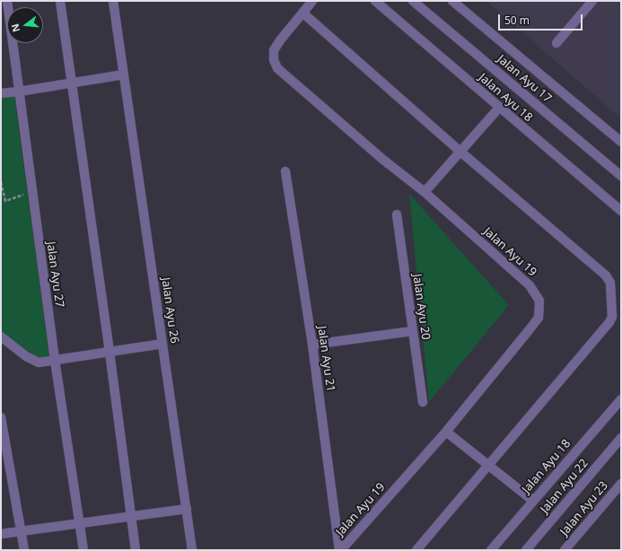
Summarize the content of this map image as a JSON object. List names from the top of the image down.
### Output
{
  "streets": {
    "street": [
      "Jalan Ayu 17",
      "Jalan Ayu 18",
      "Jalan Ayu 19",
      "Jalan Ayu 27",
      "Jalan Ayu 20",
      "Jalan Ayu 26",
      "Jalan Ayu 21",
      "Jalan Ayu 22",
      "Jalan Ayu 23"
    ]
  },
  "crossings": [
    ["Jalan Ayu 19", "Jalan Ayu 21"]
  ],
  "scale_bar": "50 m",
  "north": "left"
}
